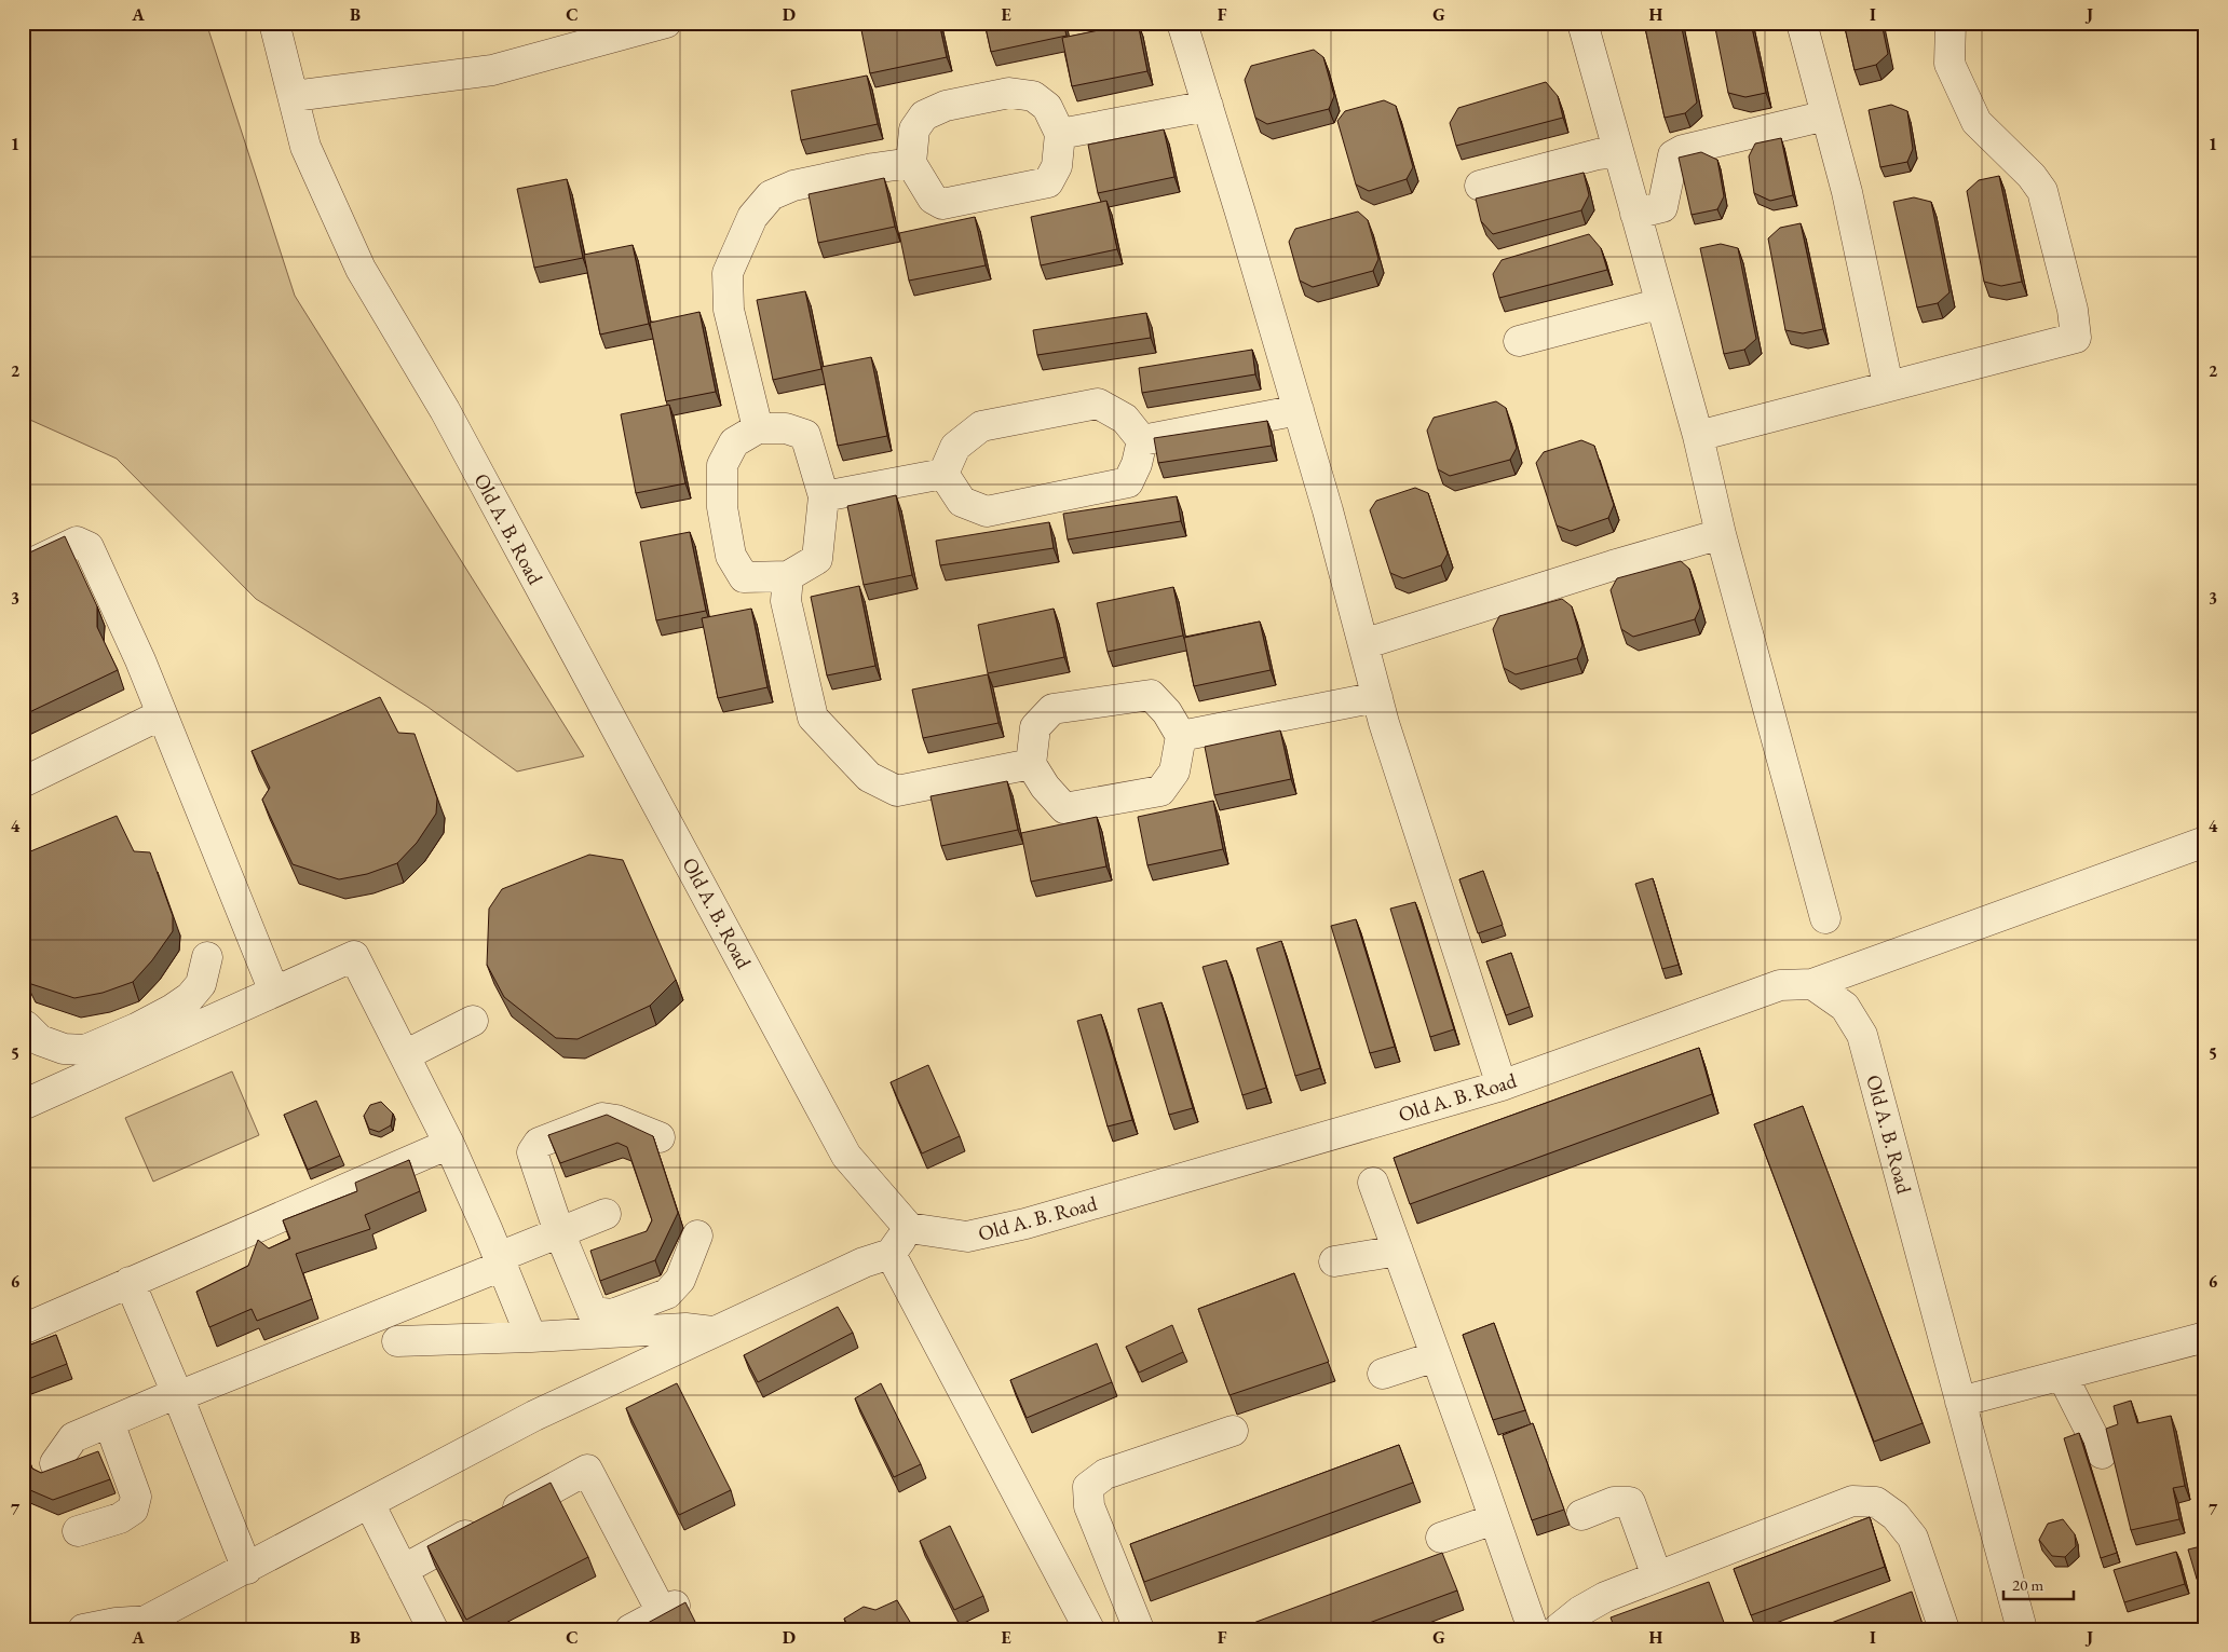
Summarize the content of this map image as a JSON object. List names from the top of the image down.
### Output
{
  "streets": {
    "street": ["Old A. B. Road"]
  },
  "scale_bar": "20 m",
  "grid": {
    "columns": [
      "A",
      "B",
      "C",
      "D",
      "E",
      "F",
      "G",
      "H",
      "I",
      "J"
    ],
    "rows": [
      "1",
      "2",
      "3",
      "4",
      "5",
      "6",
      "7"
    ]
  }
}
